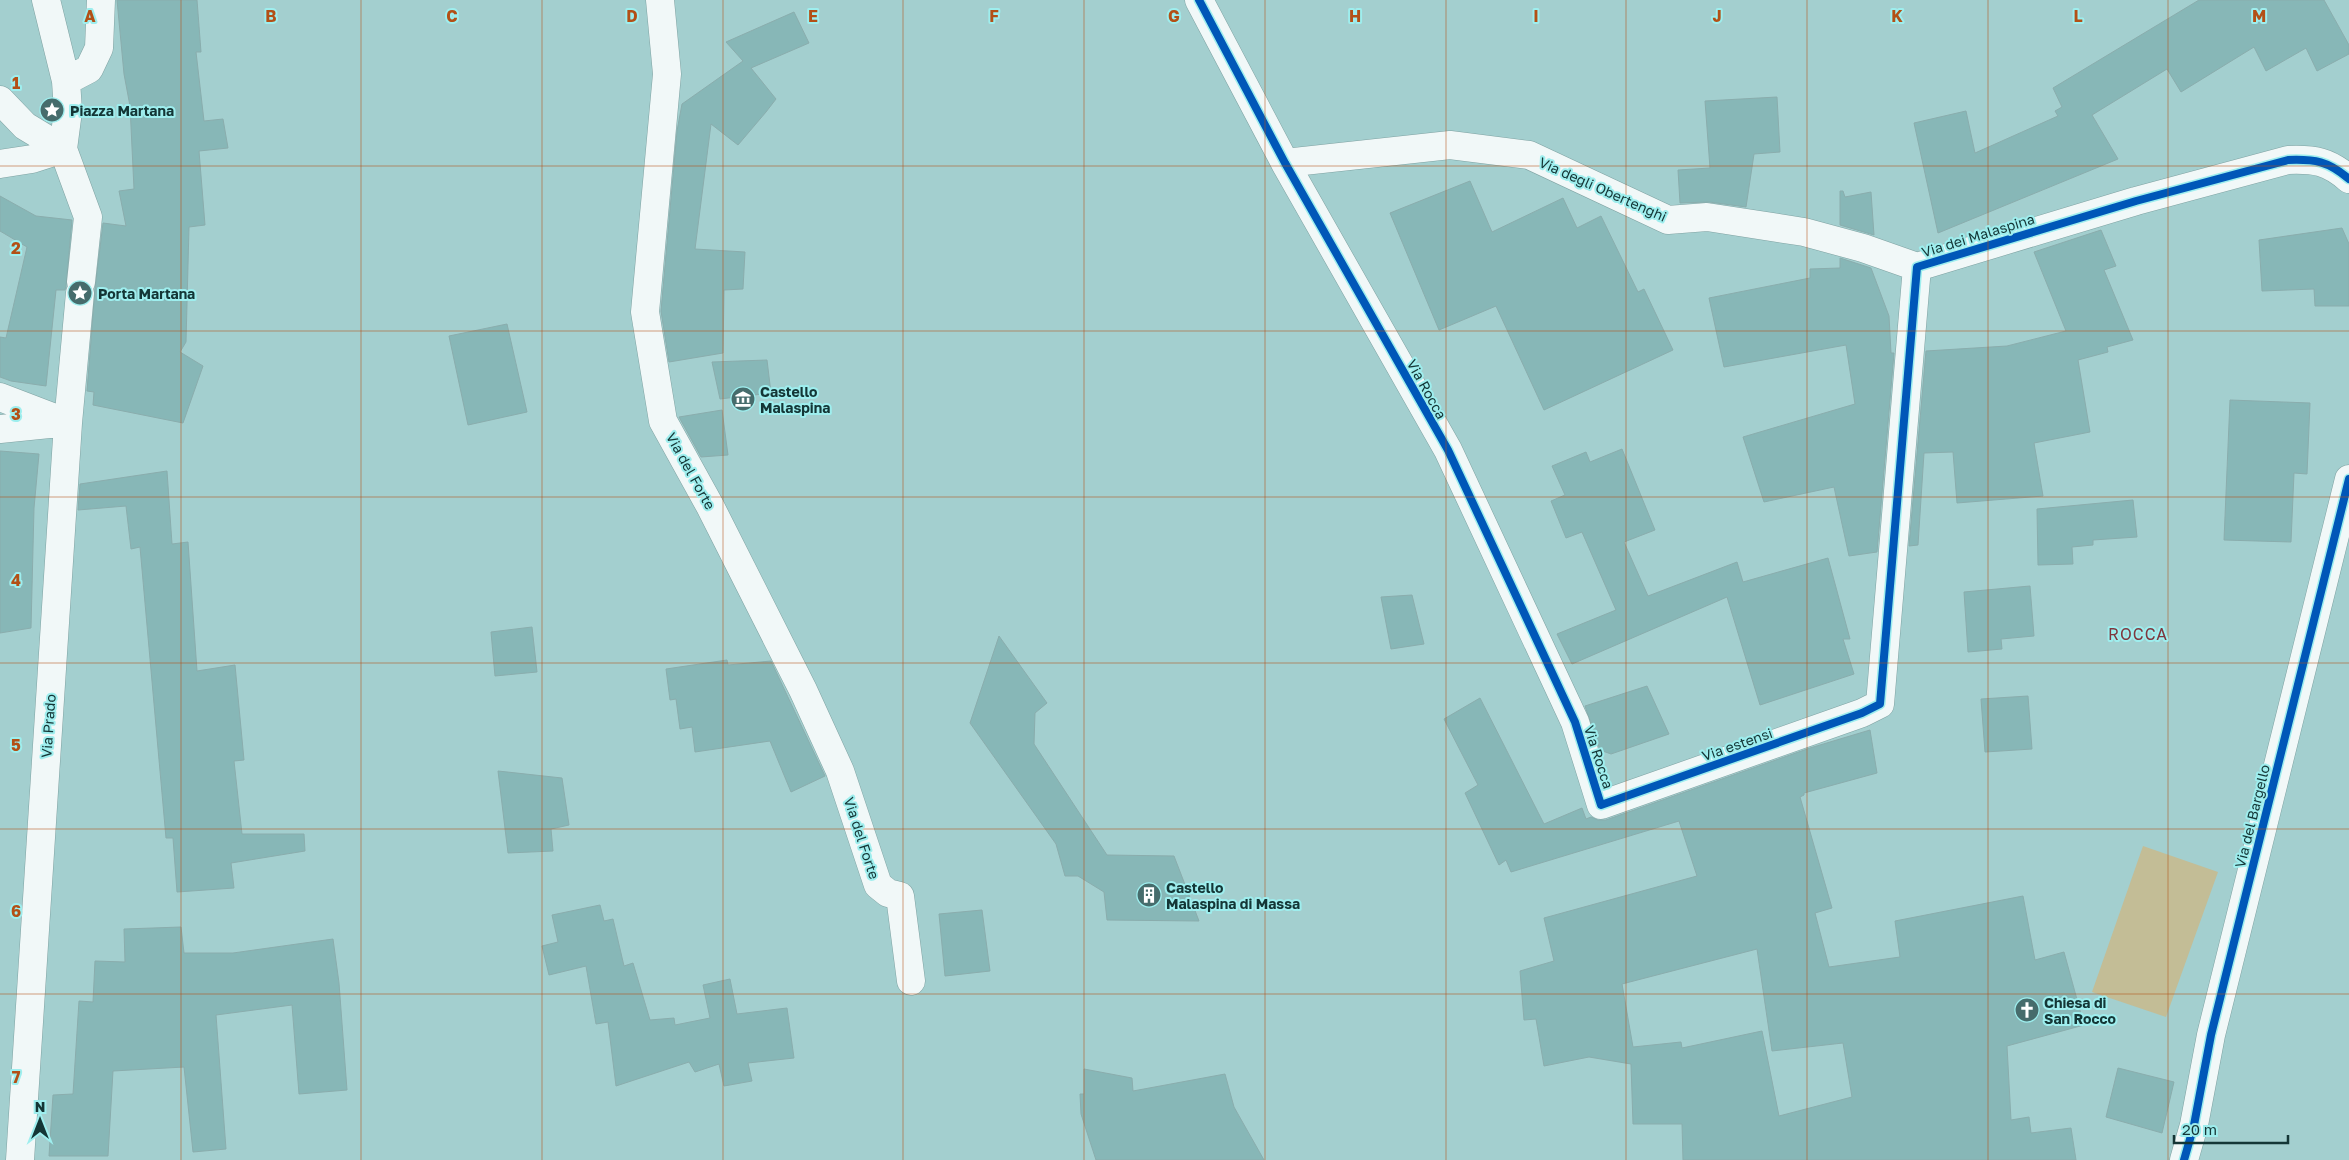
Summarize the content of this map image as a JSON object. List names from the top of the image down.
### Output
{
  "streets": {
    "street": [
      "Via degli Obertenghi",
      "Via dei Malaspina",
      "Via Rocca",
      "Via del Forte",
      "Via Prado",
      "Via estensi",
      "Via del Bargello"
    ]
  },
  "crossings": [
    ["Via degli Obertenghi", "Via dei Malaspina"],
    ["Via degli Obertenghi", "Via Rocca"],
    ["Via dei Malaspina", "Via estensi"],
    ["Via Rocca", "Via estensi"]
  ],
  "districts": ["ROCCA"],
  "places": {
    "place": ["Piazza Martana", "Porta Martana"],
    "museum": ["Castello Malaspina"],
    "building": ["Castello Malaspina di Massa"],
    "church": ["Chiesa di San Rocco"]
  },
  "scale_bar": "20 m",
  "north": "top",
  "grid": {
    "columns": [
      "A",
      "B",
      "C",
      "D",
      "E",
      "F",
      "G",
      "H",
      "I",
      "J",
      "K",
      "L",
      "M"
    ],
    "rows": [
      "1",
      "2",
      "3",
      "4",
      "5",
      "6",
      "7"
    ]
  }
}
